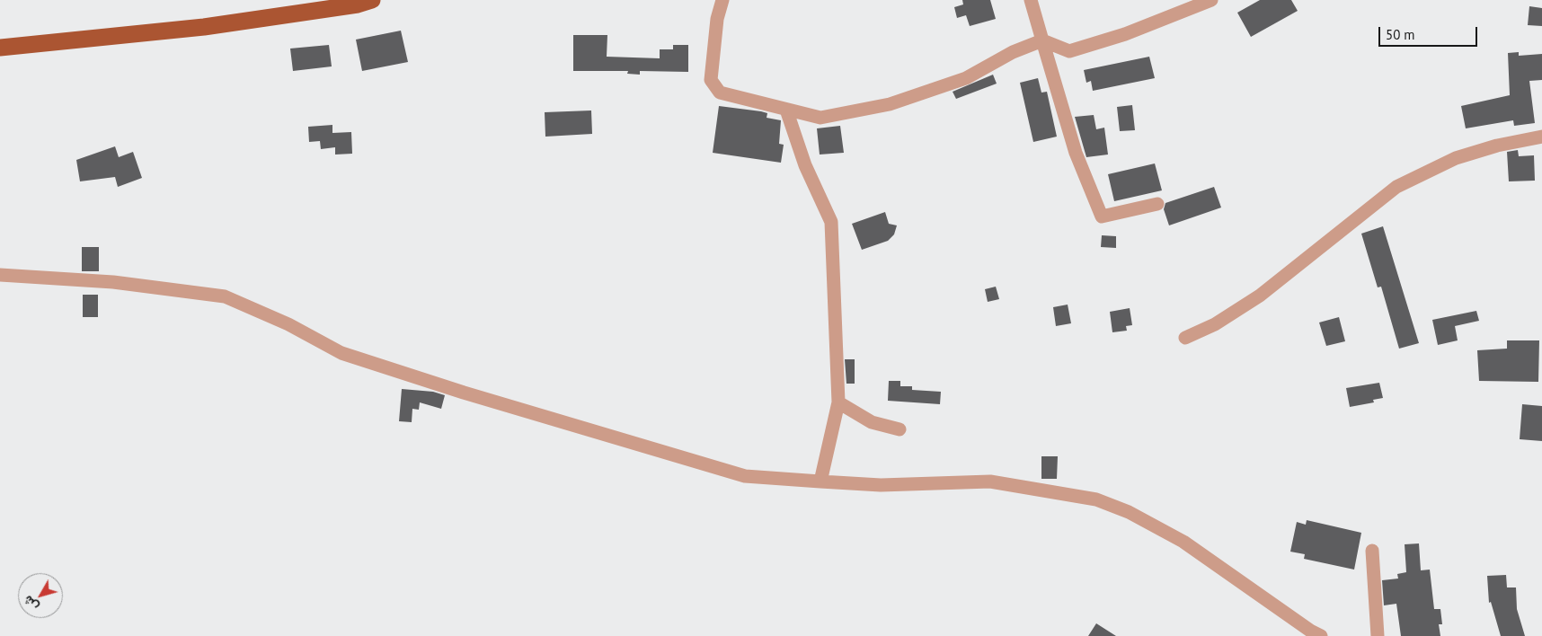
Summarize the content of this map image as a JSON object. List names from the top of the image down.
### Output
{
  "scale_bar": "50 m",
  "north": "bottom left"
}
